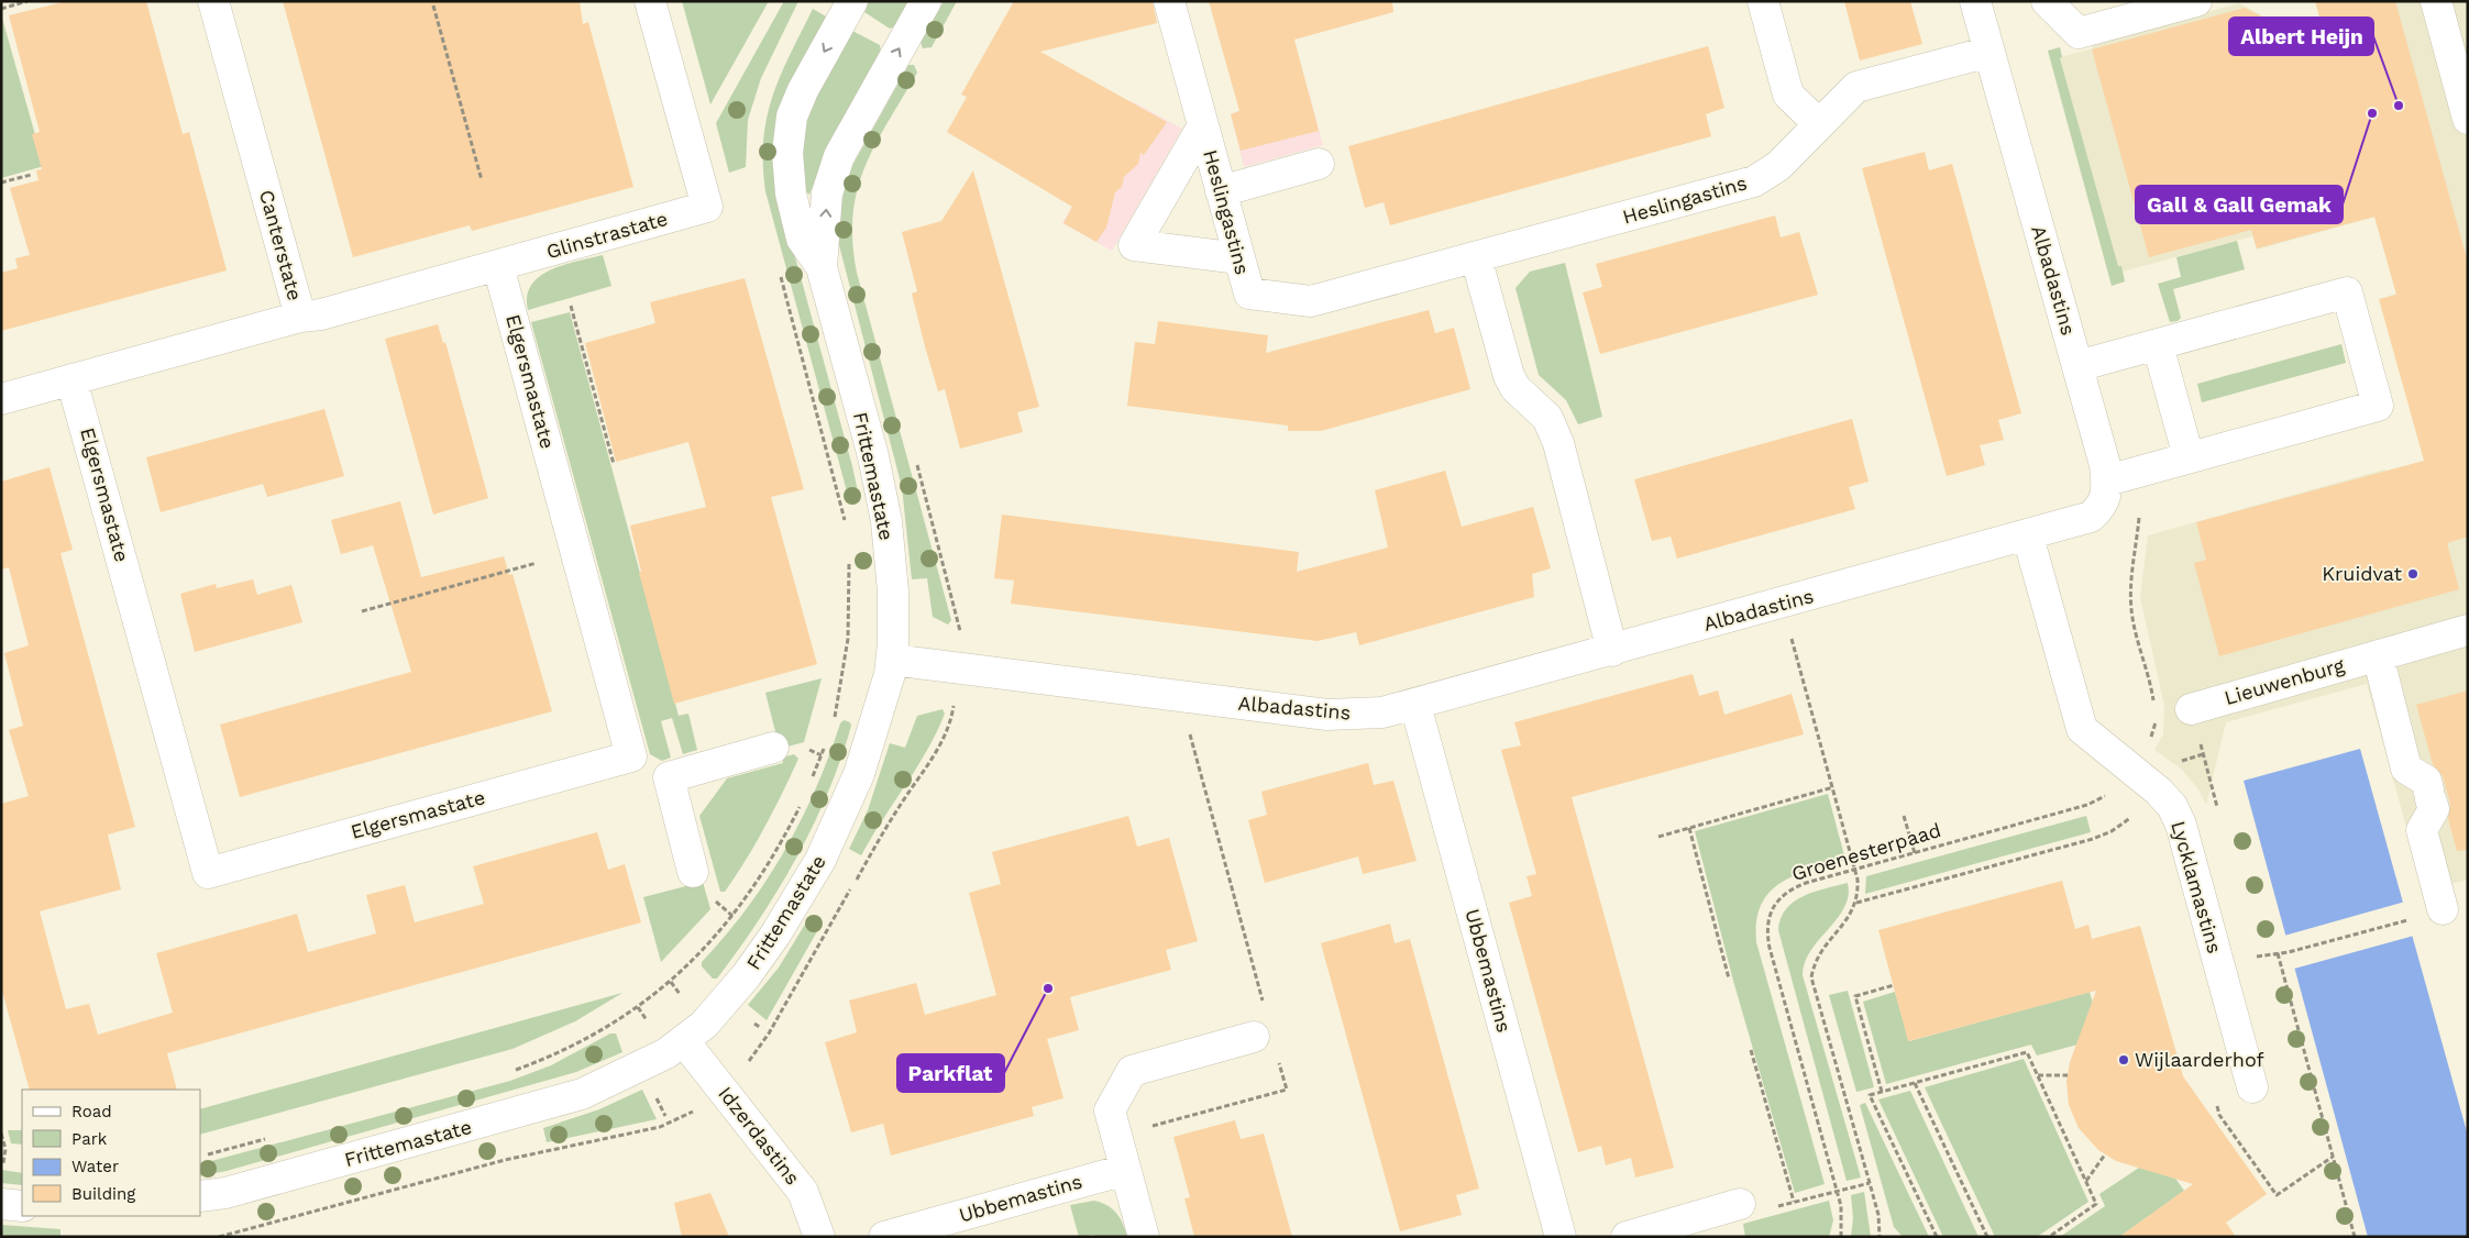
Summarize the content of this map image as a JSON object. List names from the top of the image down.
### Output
{
  "streets": {
    "street": [
      "Heslingastins",
      "Glinstrastate",
      "Canterstate",
      "Albadastins",
      "Elgersmastate",
      "Frittemastate",
      "Lieuwenburg",
      "Lycklamastins",
      "Ubbemastins",
      "Idzerdastins"
    ],
    "path": ["Groenesterpaad"]
  },
  "crossings": [
    ["Heslingastins", "Albadastins"],
    ["Glinstrastate", "Canterstate"],
    ["Glinstrastate", "Elgersmastate"],
    ["Canterstate", "Elgersmastate"],
    ["Albadastins", "Frittemastate"],
    ["Albadastins", "Lycklamastins"],
    ["Albadastins", "Ubbemastins"],
    ["Frittemastate", "Idzerdastins"],
    ["Groenesterpaad", "Lycklamastins"]
  ],
  "places": [
    "Albert Heijn",
    "Gall & Gall Gemak",
    "Kruidvat",
    "Parkflat",
    "Wijlaarderhof"
  ],
  "legend": [
    "Road",
    "Park",
    "Water",
    "Building"
  ]
}
